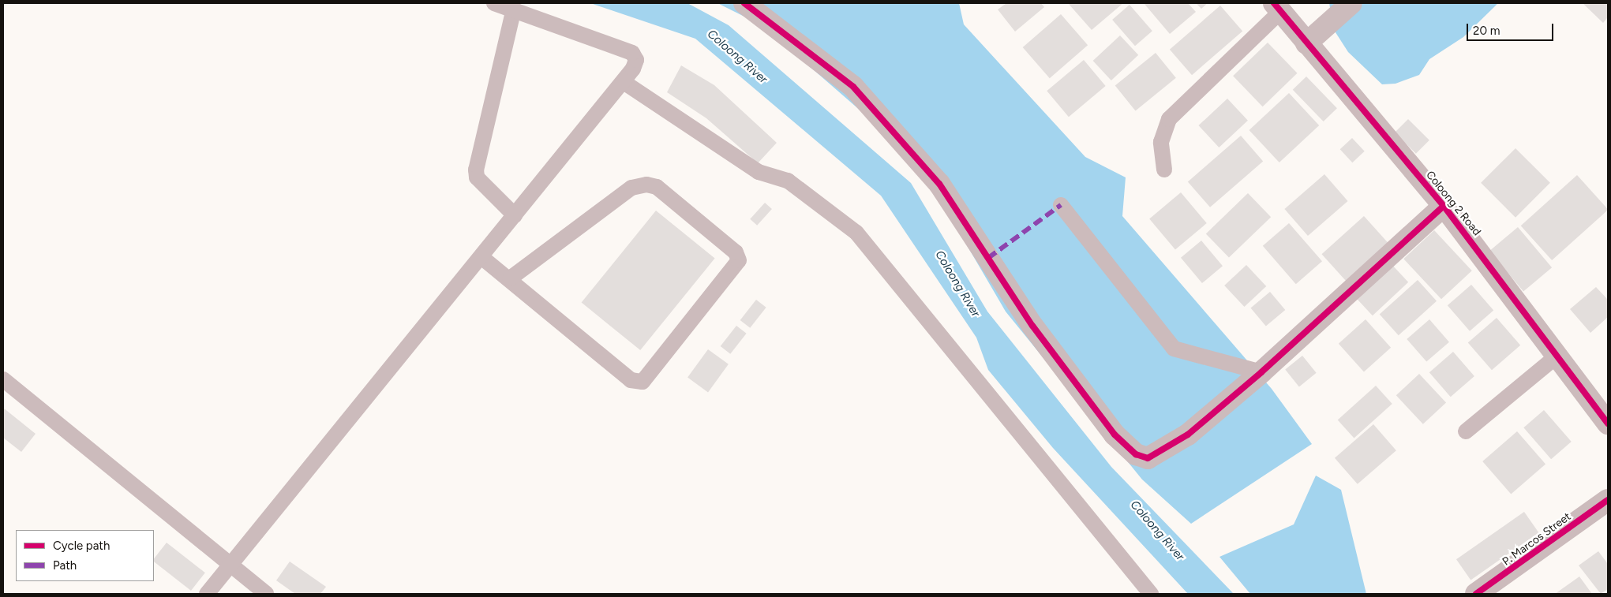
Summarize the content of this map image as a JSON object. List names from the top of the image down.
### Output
{
  "streets": {
    "street": ["Coloong 2 Road", "P. Marcos Street"]
  },
  "water": ["Coloong River"],
  "legend": ["Cycle path", "Path"],
  "scale_bar": "20 m"
}
